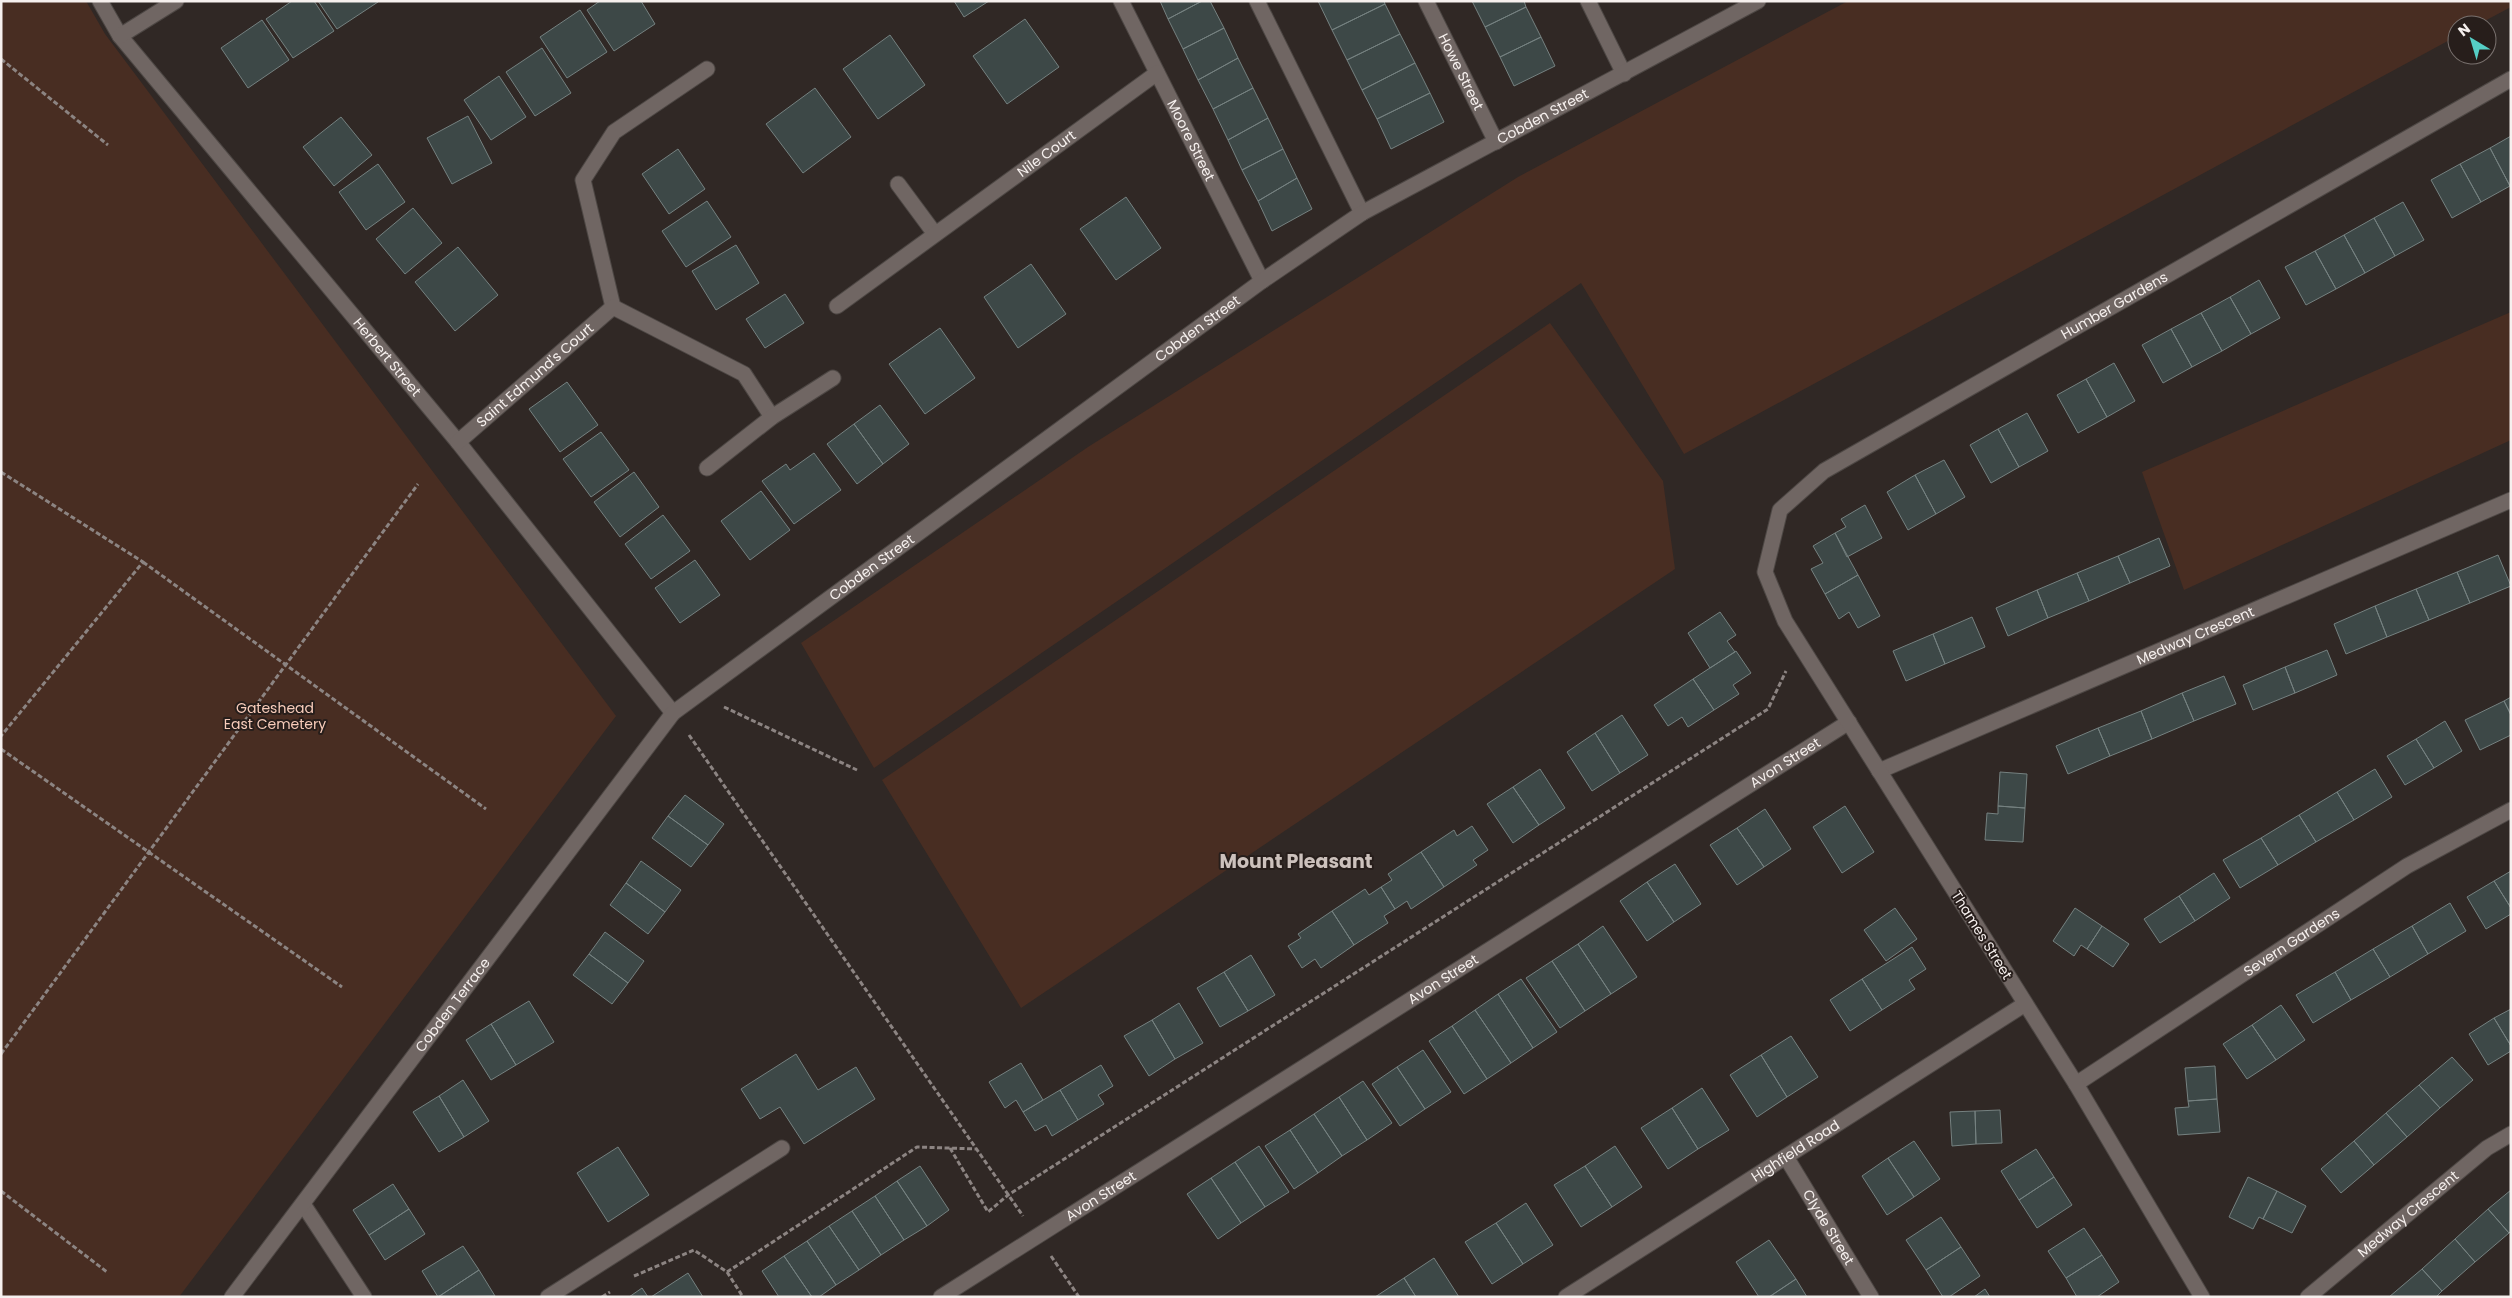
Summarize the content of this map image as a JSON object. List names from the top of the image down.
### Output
{
  "streets": {
    "street": [
      "Howe Street",
      "Cobden Street",
      "Moore Street",
      "Nile Court",
      "Humber Gardens",
      "Herbert Street",
      "Saint Edmund's Court",
      "Medway Crescent",
      "Avon Street",
      "Thames Street",
      "Severn Gardens",
      "Cobden Terrace",
      "Highfield Road",
      "Clyde Street"
    ]
  },
  "crossings": [
    ["Howe Street", "Cobden Street"],
    ["Cobden Street", "Moore Street"],
    ["Cobden Street", "Herbert Street"],
    ["Cobden Street", "Cobden Terrace"],
    ["Moore Street", "Nile Court"],
    ["Humber Gardens", "Thames Street"],
    ["Herbert Street", "Saint Edmund's Court"],
    ["Herbert Street", "Cobden Terrace"],
    ["Medway Crescent", "Thames Street"],
    ["Avon Street", "Thames Street"],
    ["Thames Street", "Severn Gardens"],
    ["Thames Street", "Highfield Road"],
    ["Highfield Road", "Clyde Street"]
  ],
  "districts": ["Mount Pleasant"],
  "parks": ["Gateshead East Cemetery"],
  "north": "top left"
}
